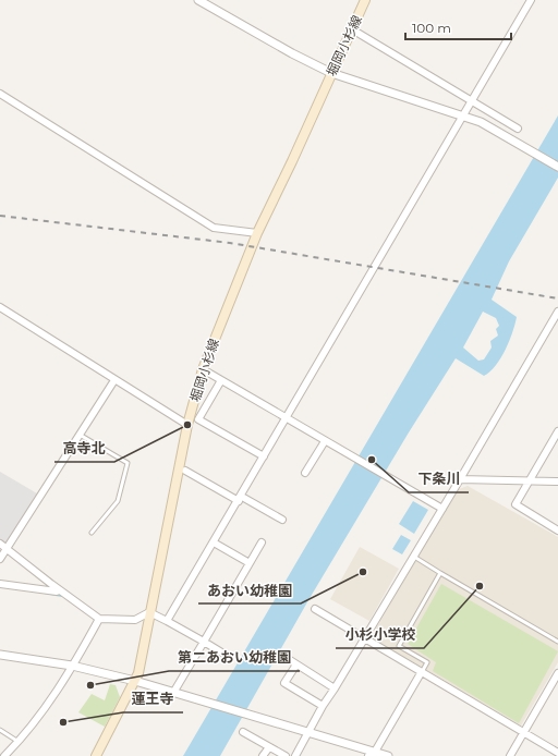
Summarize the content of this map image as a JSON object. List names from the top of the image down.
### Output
{
  "streets": {
    "main road": ["堀岡小杉線"]
  },
  "places": [
    "高寺北",
    "下条川",
    "あおい幼稚園",
    "小杉小学校",
    "第二あおい幼稚園",
    "蓮王寺"
  ],
  "scale_bar": "100 m"
}
